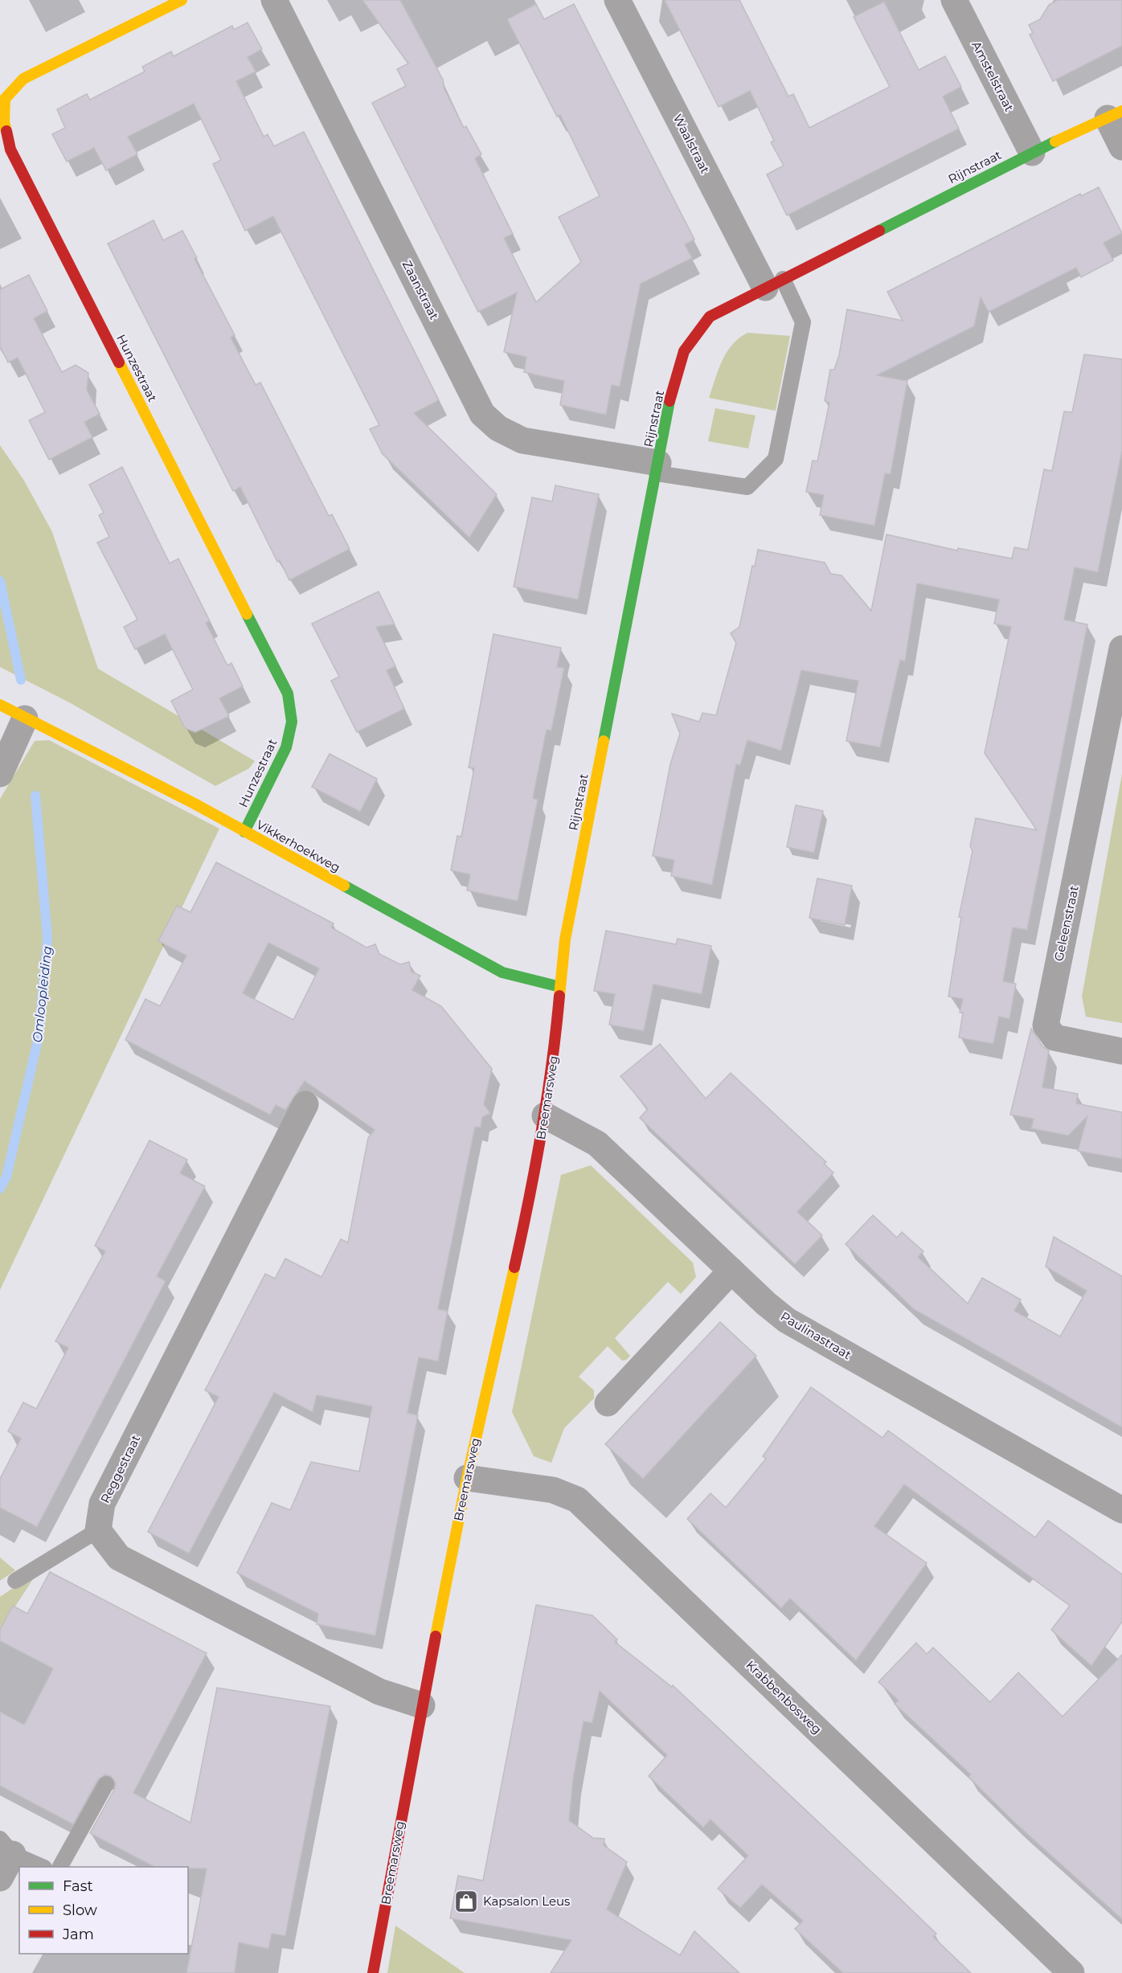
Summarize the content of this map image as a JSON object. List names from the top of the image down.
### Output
{
  "streets": {
    "street": [
      "Amstelstraat",
      "Waalstraat",
      "Rijnstraat",
      "Zaanstraat",
      "Hunzestraat",
      "Vikkerhoekweg",
      "Geleenstraat",
      "Breemarsweg",
      "Paulinastraat",
      "Reggestraat",
      "Krabbenbosweg"
    ]
  },
  "crossings": [
    ["Amstelstraat", "Rijnstraat"],
    ["Waalstraat", "Rijnstraat"],
    ["Rijnstraat", "Zaanstraat"],
    ["Rijnstraat", "Vikkerhoekweg"],
    ["Rijnstraat", "Breemarsweg"],
    ["Hunzestraat", "Vikkerhoekweg"],
    ["Vikkerhoekweg", "Breemarsweg"],
    ["Breemarsweg", "Paulinastraat"],
    ["Breemarsweg", "Krabbenbosweg"]
  ],
  "water": ["Omloopleiding"],
  "places": {
    "shop": ["Kapsalon Leus"]
  },
  "legend": ["Fast", "Slow", "Jam"]
}
